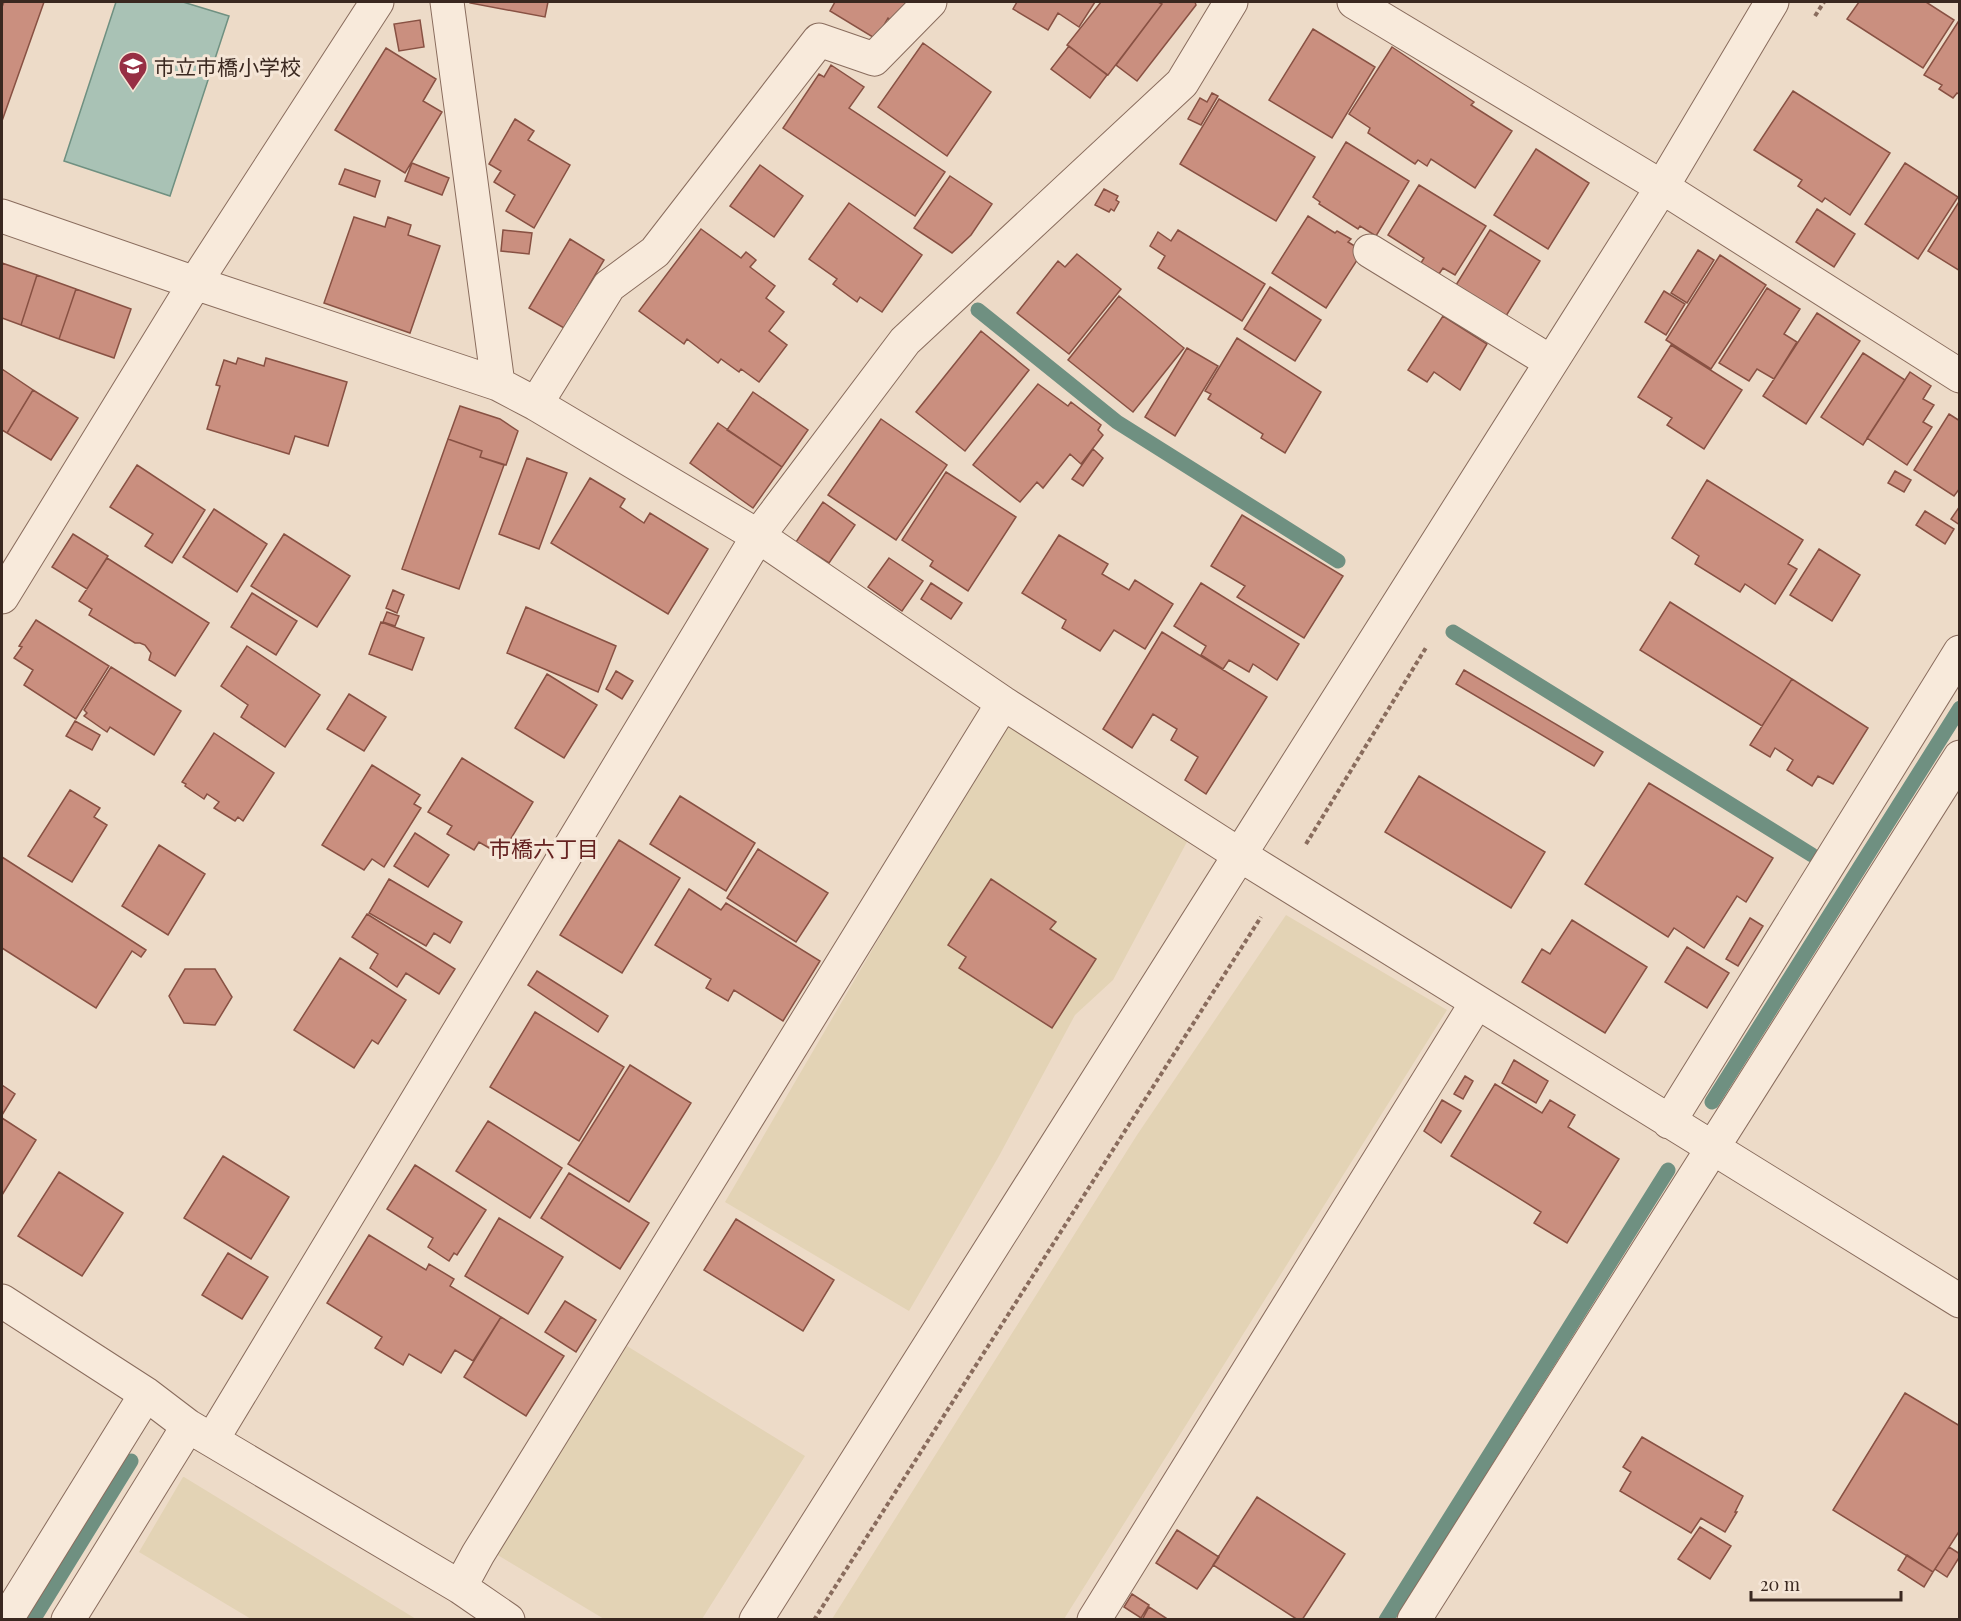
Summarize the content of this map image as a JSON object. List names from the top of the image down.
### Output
{
  "districts": ["市橋六丁目"],
  "places": {
    "school or university": ["市立市橋小学校"]
  },
  "scale_bar": "20 m"
}
